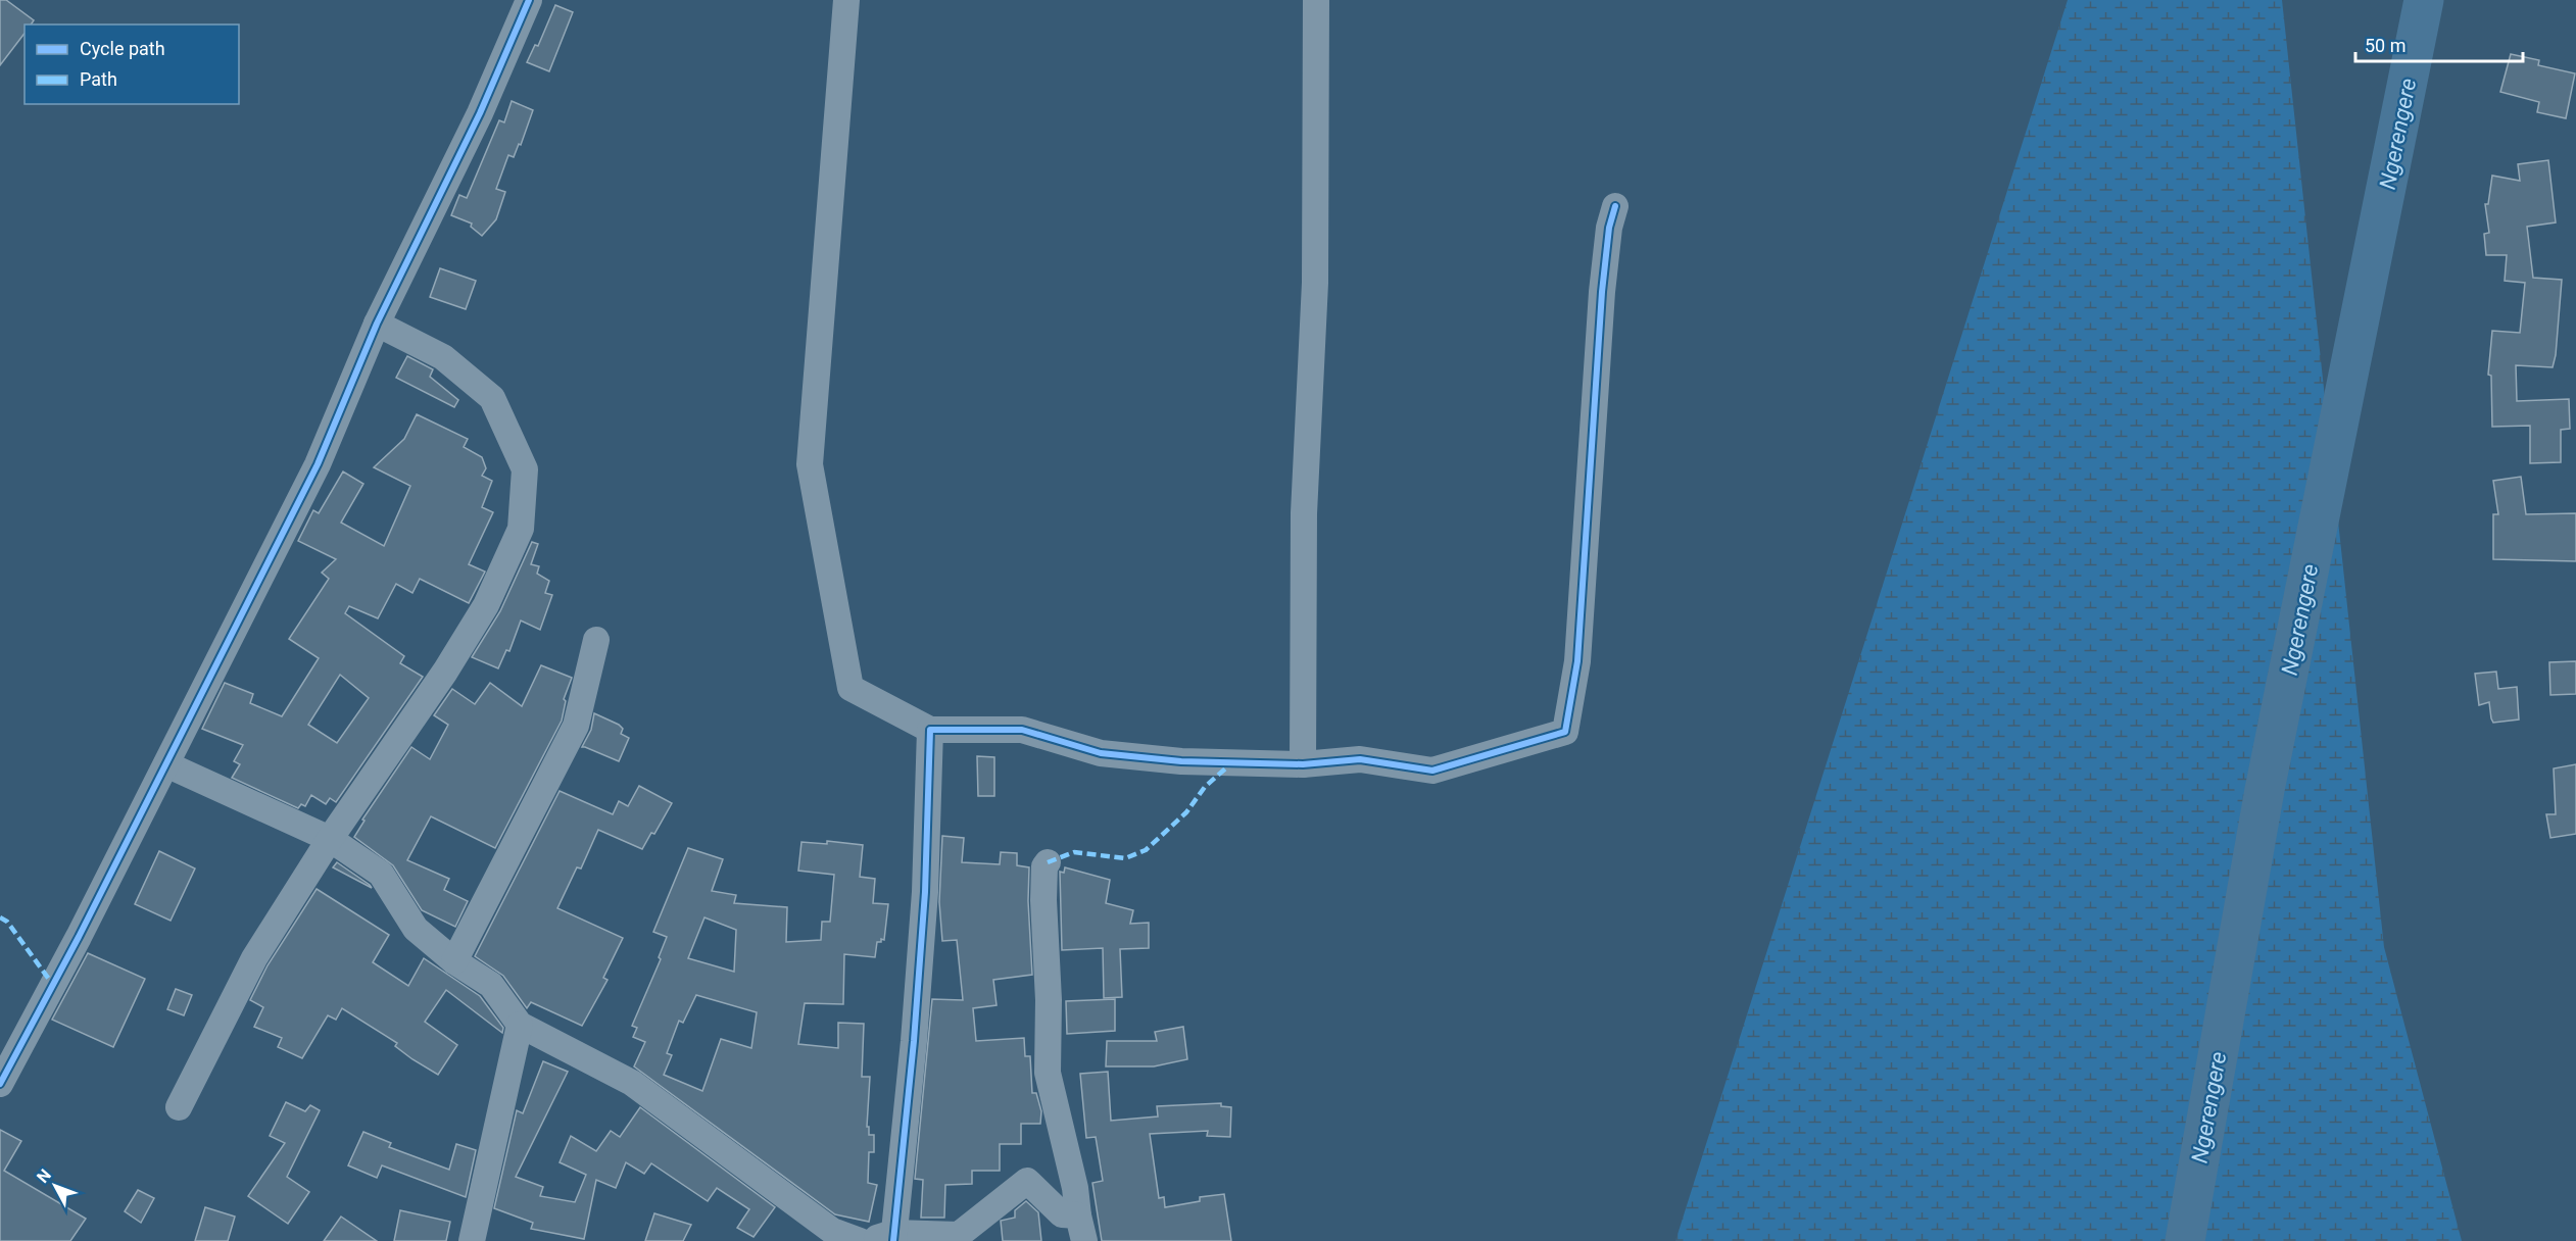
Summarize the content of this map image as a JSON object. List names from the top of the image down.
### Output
{
  "water": ["Ngerengere"],
  "legend": ["Cycle path", "Path"],
  "scale_bar": "50 m",
  "north": "top left"
}
